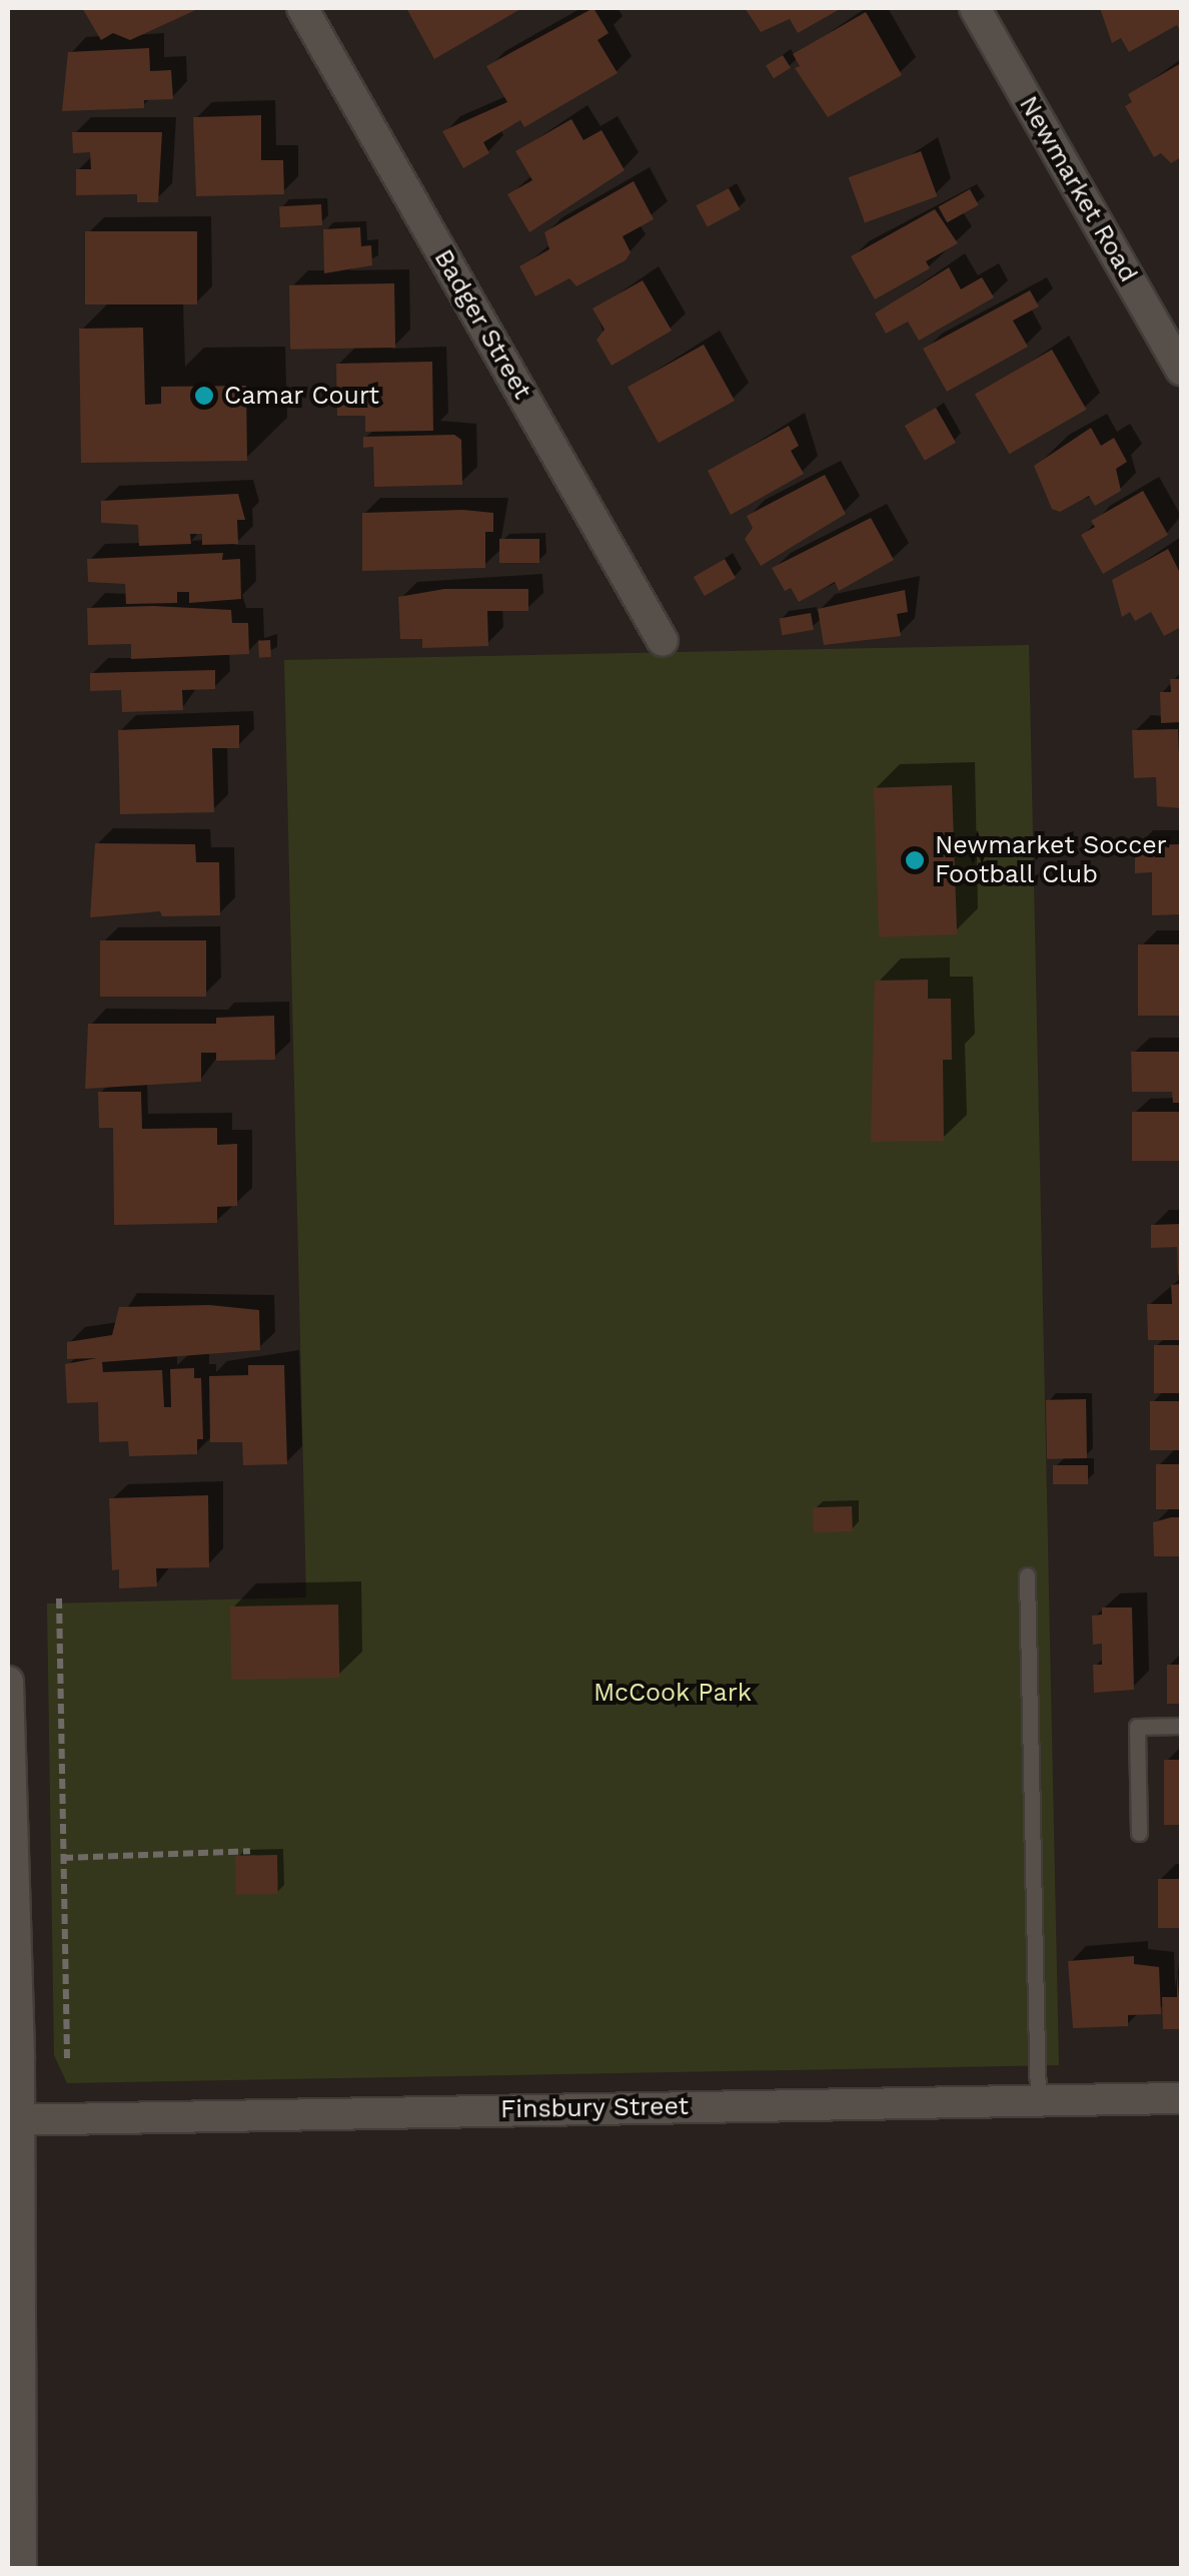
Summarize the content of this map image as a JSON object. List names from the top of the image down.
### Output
{
  "streets": {
    "street": ["Newmarket Road", "Badger Street", "Finsbury Street"]
  },
  "parks": ["McCook Park"],
  "places": ["Camar Court", "Newmarket Soccer Football Club"]
}
